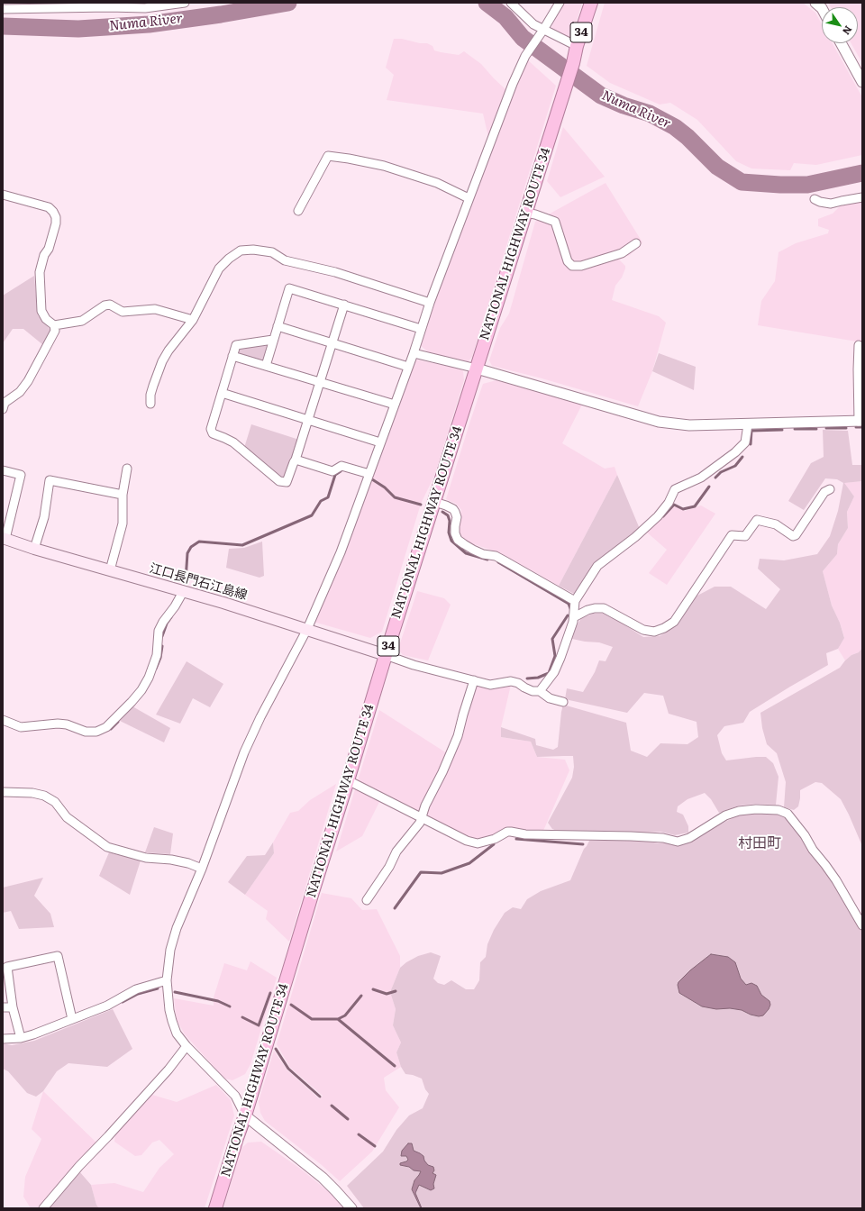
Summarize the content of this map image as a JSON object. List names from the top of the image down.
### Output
{
  "streets": {
    "highway": ["34", "NATIONAL HIGHWAY ROUTE 34"],
    "main road": ["江口長門石江島線"]
  },
  "crossings": [
    ["NATIONAL HIGHWAY ROUTE 34", "江口長門石江島線"]
  ],
  "districts": ["村田町"],
  "water": ["Numa River"],
  "north": "bottom right"
}
